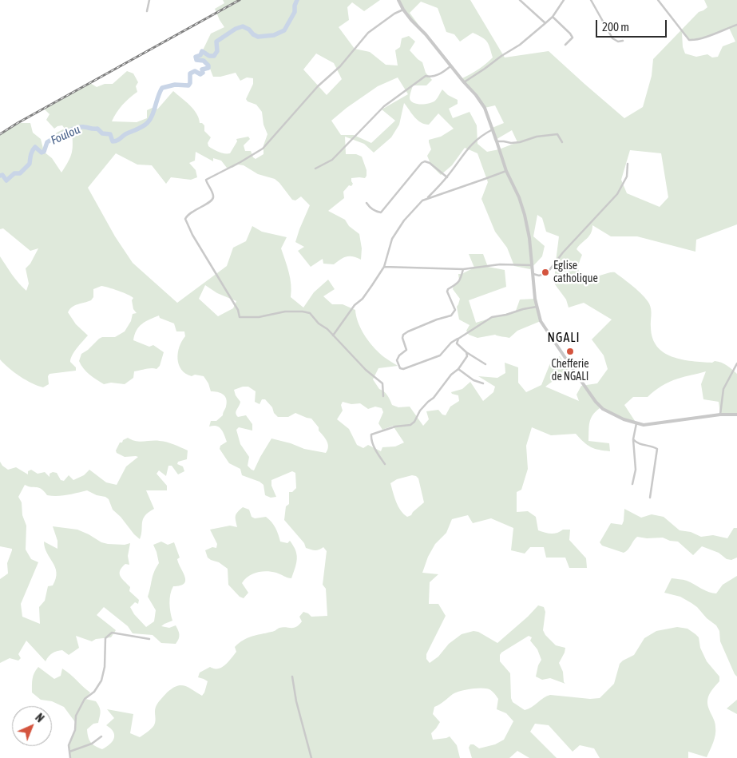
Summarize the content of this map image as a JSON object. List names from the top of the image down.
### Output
{
  "districts": ["NGALI"],
  "water": ["Foulou"],
  "places": ["Eglise catholique", "Chefferie de NGALI"],
  "scale_bar": "200 m",
  "north": "top right"
}
